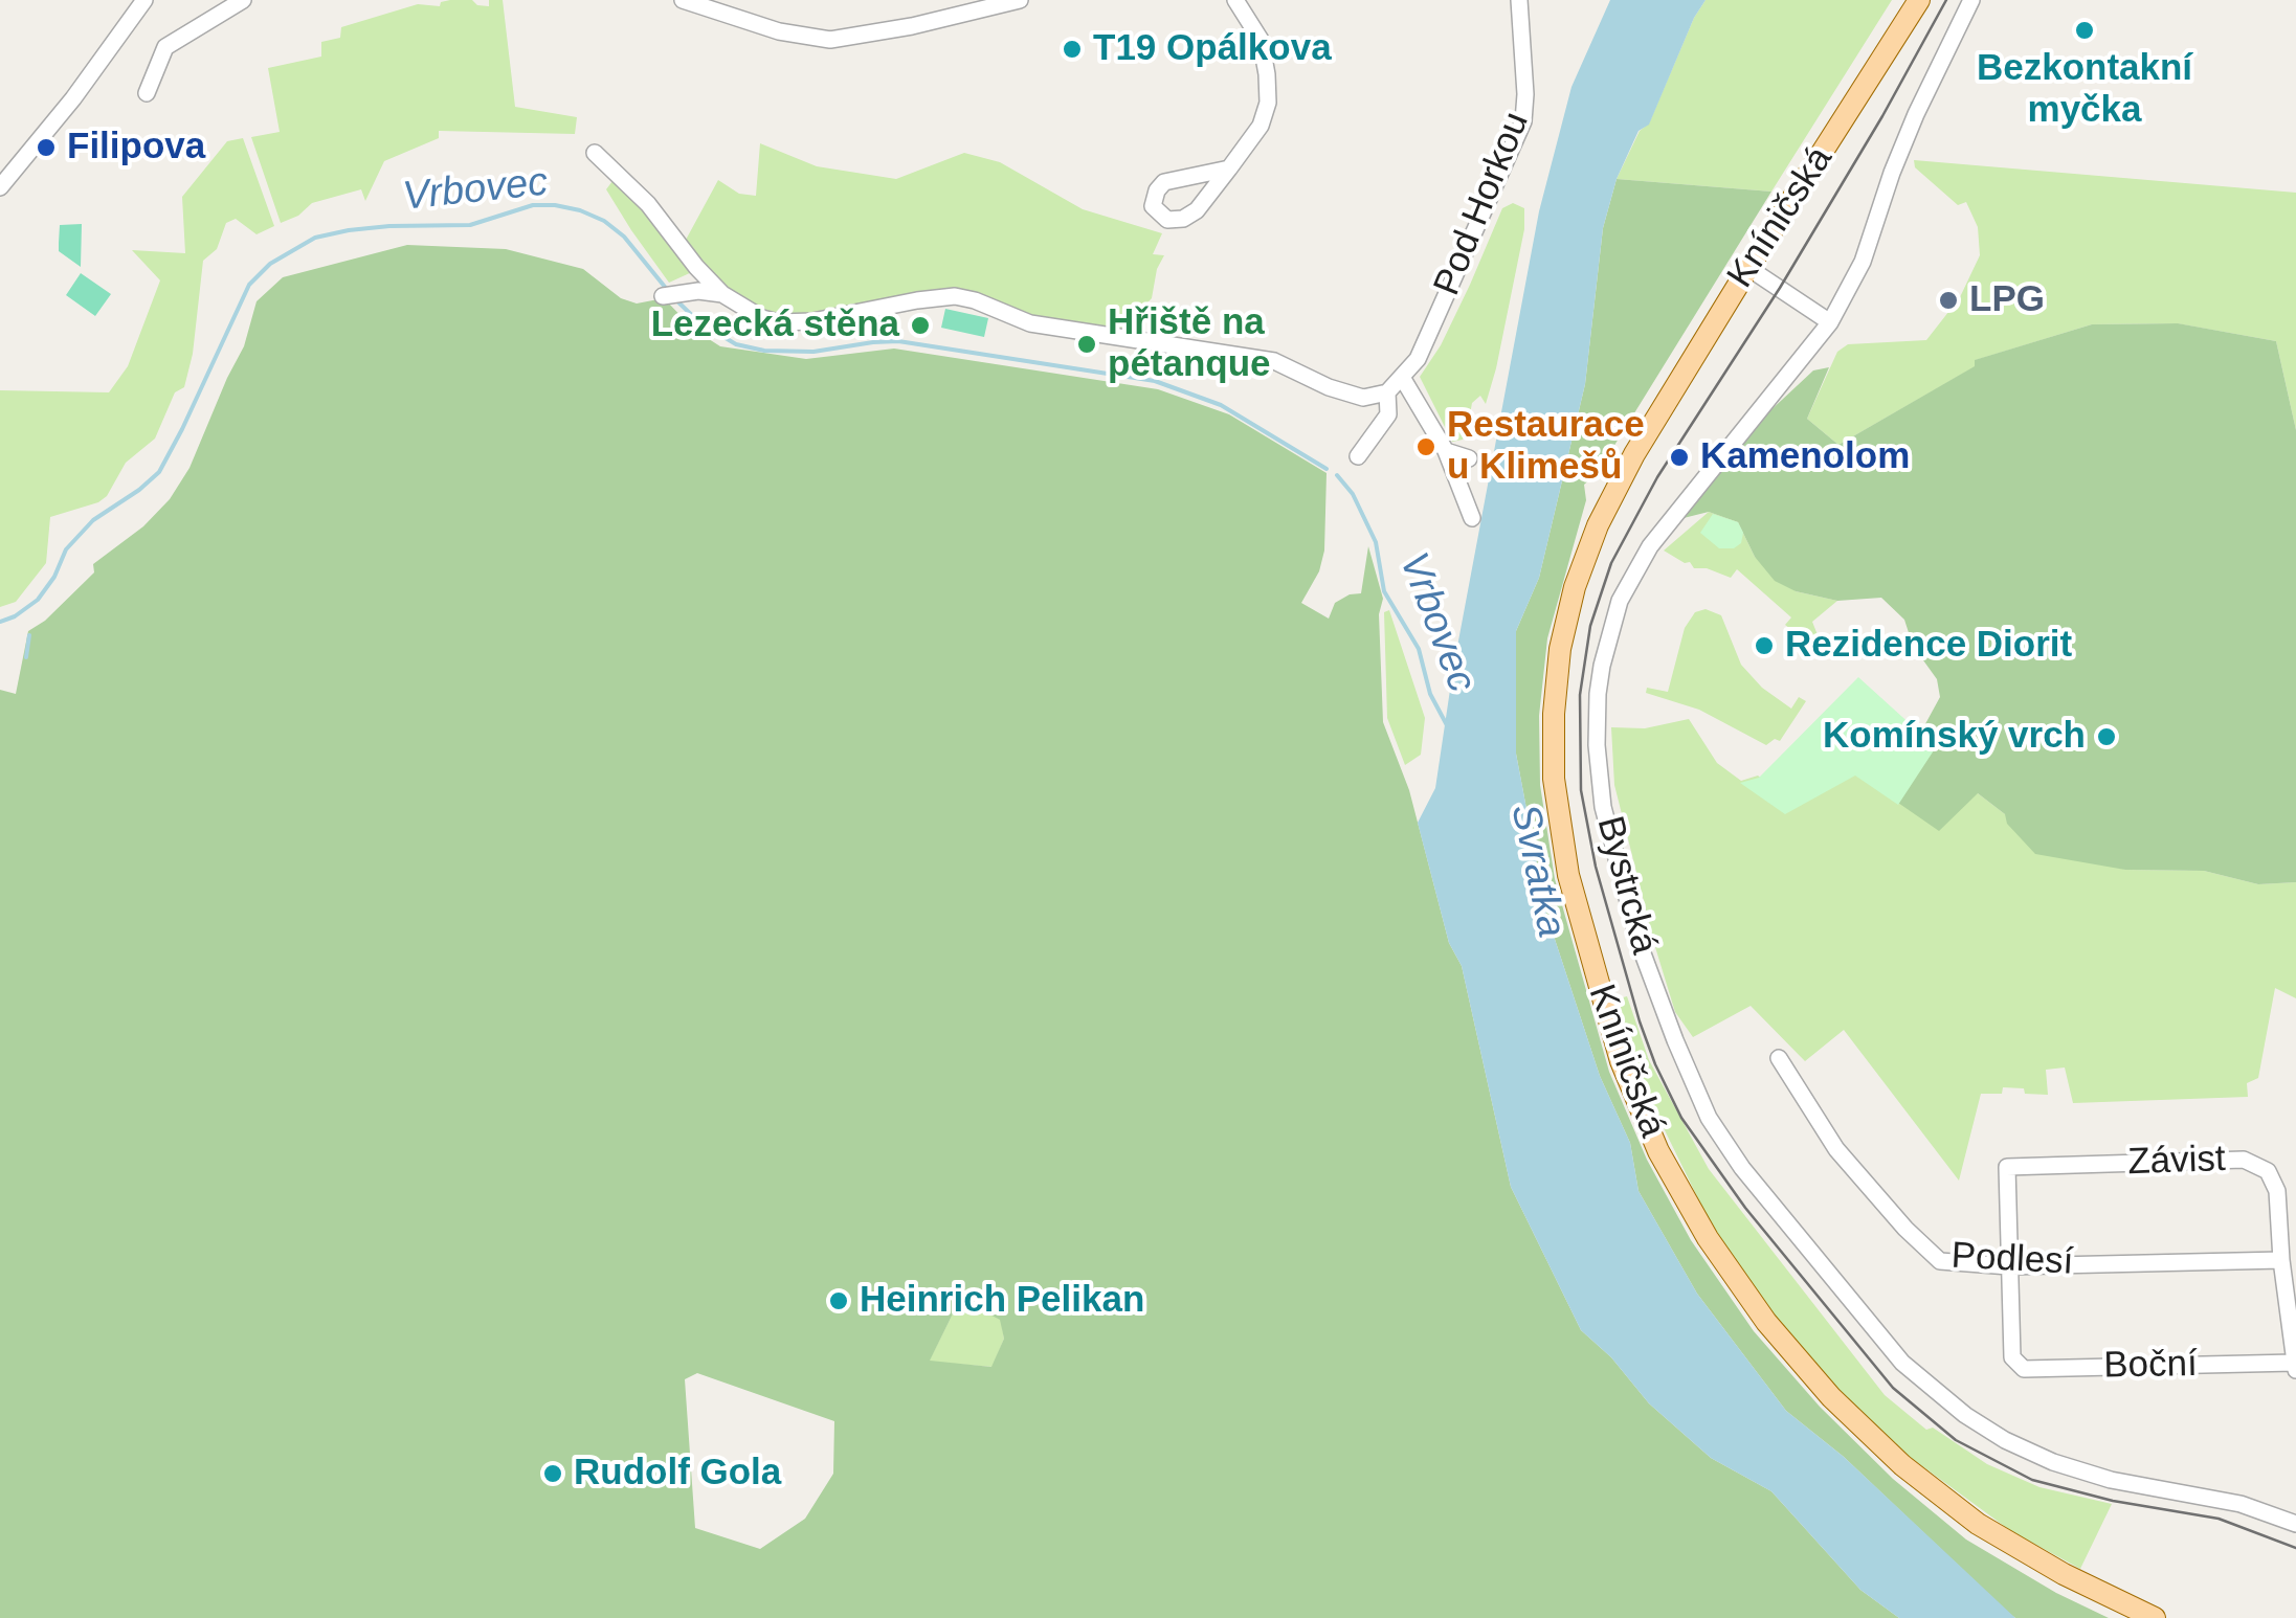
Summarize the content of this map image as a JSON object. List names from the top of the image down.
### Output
{
  "streets": {
    "main road": ["Kníničská"],
    "street": [
      "Pod Horkou",
      "Bystrcká",
      "Závist",
      "Podlesí",
      "Boční"
    ]
  },
  "crossings": [
    ["Závist", "Podlesí"],
    ["Závist", "Boční"],
    ["Podlesí", "Boční"]
  ],
  "water": ["Vrbovec", "Svratka"],
  "places": [
    "Bezkontakní myčka",
    "T19 Opálkova",
    "Filipova",
    "LPG",
    "Lezecká stěna",
    "Hřiště na pétanque",
    "Restaurace u Klimešů",
    "Kamenolom",
    "Rezidence Diorit",
    "Komínský vrch",
    "Heinrich Pelikan",
    "Rudolf Gola"
  ]
}
